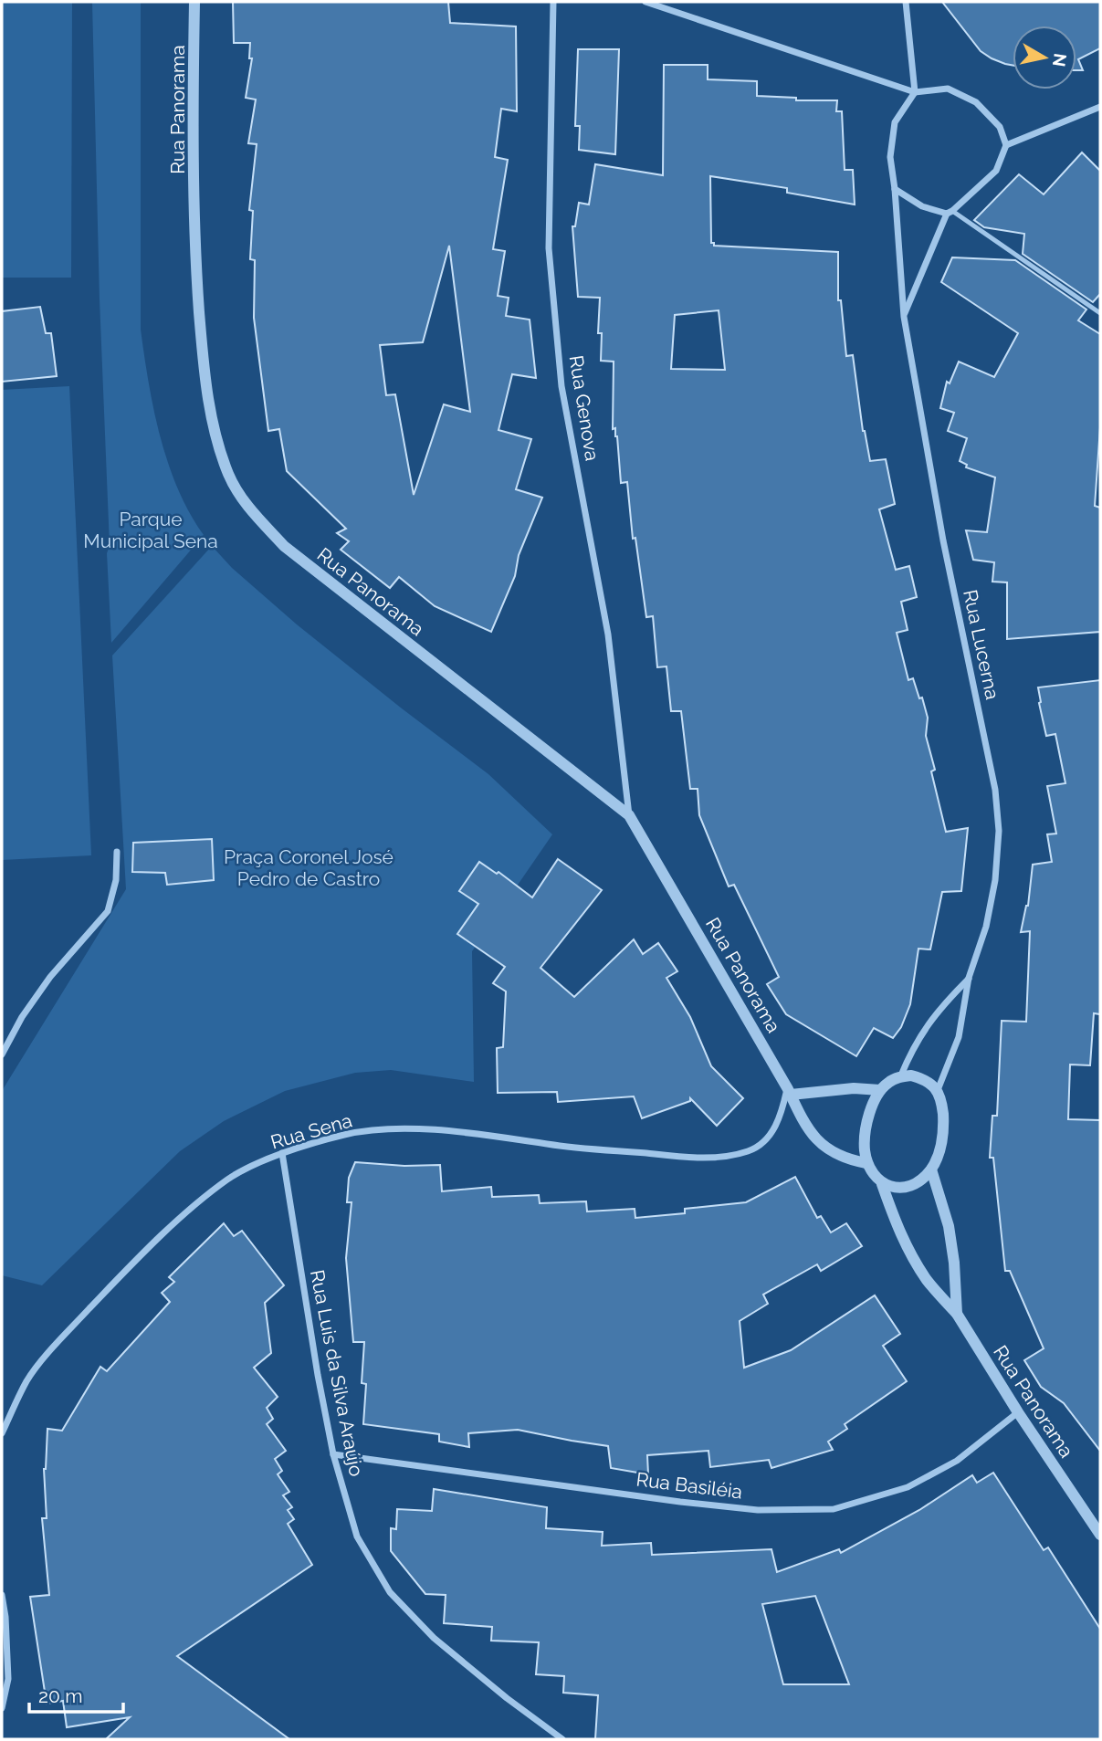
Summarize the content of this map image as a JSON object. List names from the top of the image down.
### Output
{
  "streets": {
    "street": [
      "Rua Panorama",
      "Rua Genova",
      "Rua Lucerna",
      "Rua Sena",
      "Rua Luis da Silva Araújo",
      "Rua Basiléia"
    ]
  },
  "crossings": [
    ["Rua Panorama", "Rua Genova"],
    ["Rua Panorama", "Rua Lucerna"],
    ["Rua Panorama", "Rua Sena"],
    ["Rua Panorama", "Rua Basiléia"],
    ["Rua Sena", "Rua Luis da Silva Araújo"],
    ["Rua Luis da Silva Araújo", "Rua Basiléia"]
  ],
  "parks": ["Parque Municipal Sena", "Praça Coronel José Pedro de Castro"],
  "scale_bar": "20 m",
  "north": "right"
}
